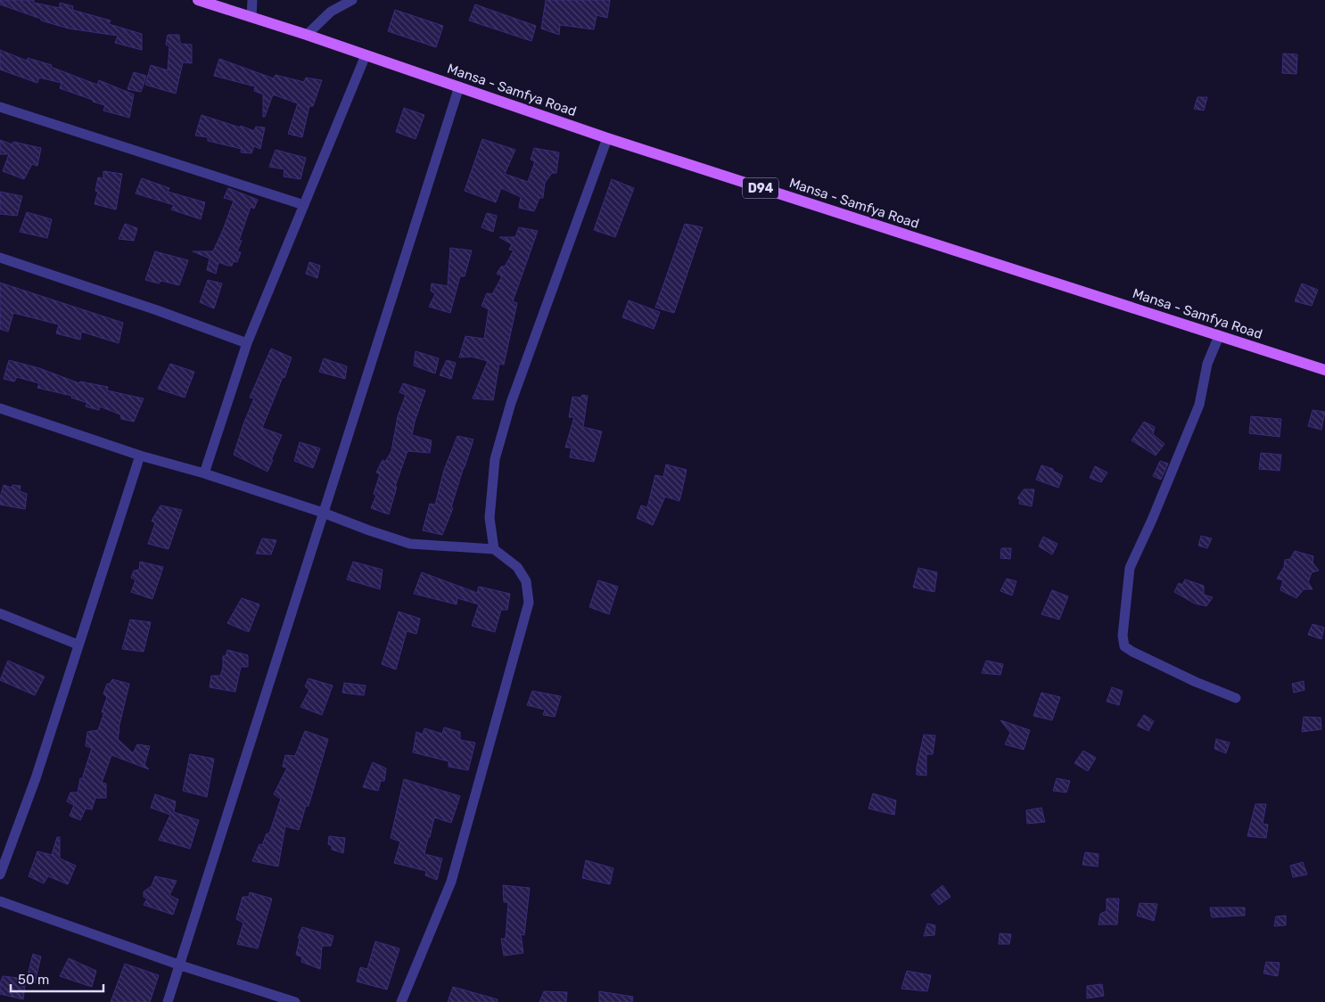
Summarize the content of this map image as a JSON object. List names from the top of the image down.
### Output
{
  "streets": {
    "main road": ["Mansa - Samfya Road", "D94"]
  },
  "scale_bar": "50 m"
}
